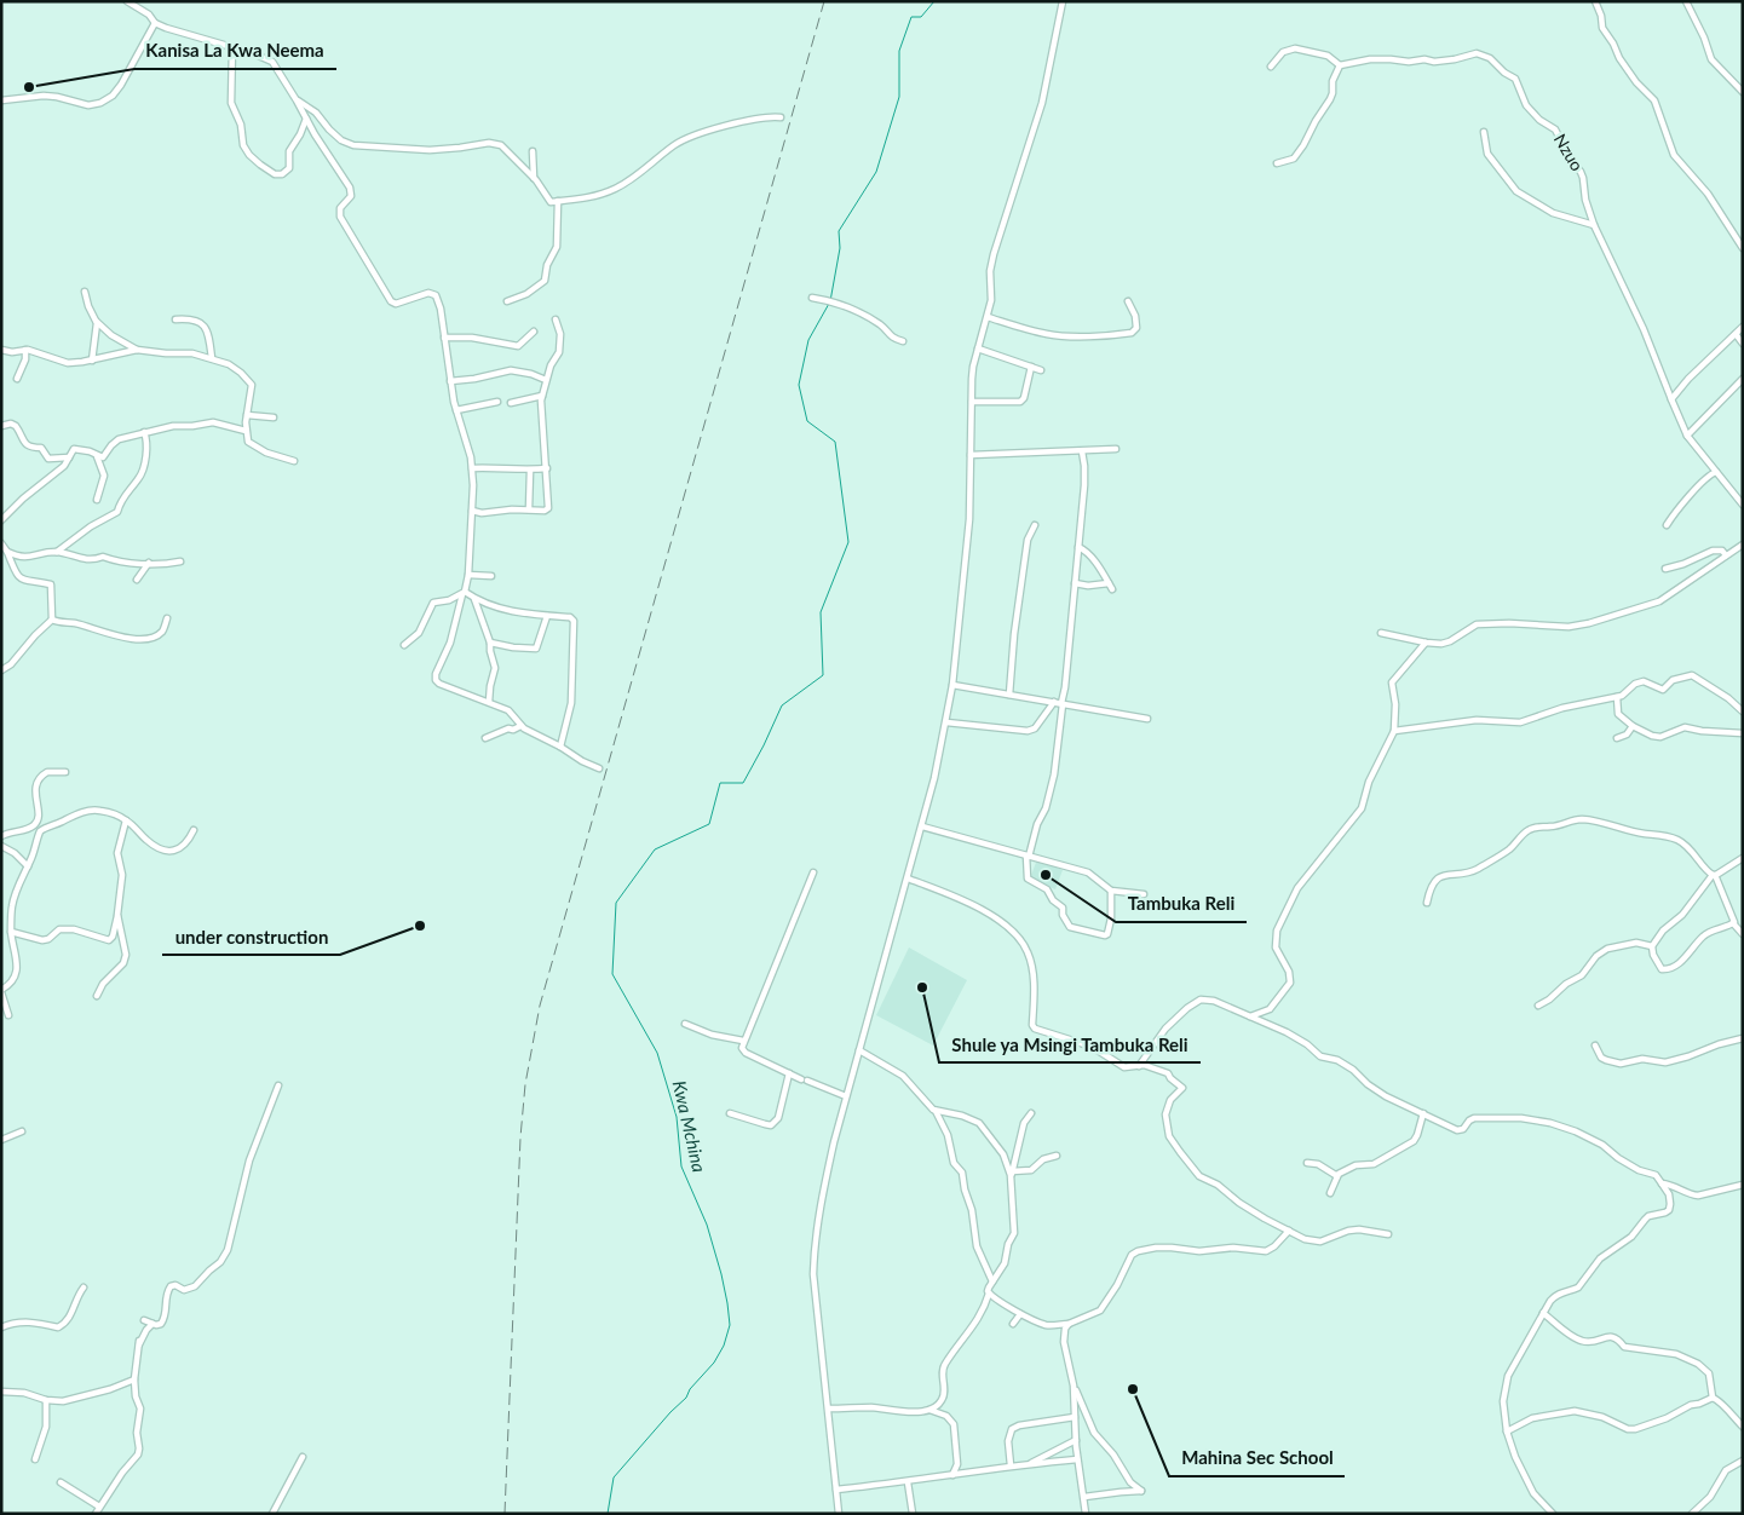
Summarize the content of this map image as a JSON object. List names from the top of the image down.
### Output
{
  "streets": {
    "street": ["Nzuo"]
  },
  "water": ["Kwa Mchina"],
  "places": [
    "Kanisa La Kwa Neema",
    "Tambuka Reli",
    "under construction",
    "Shule ya Msingi Tambuka Reli",
    "Mahina Sec School"
  ]
}
